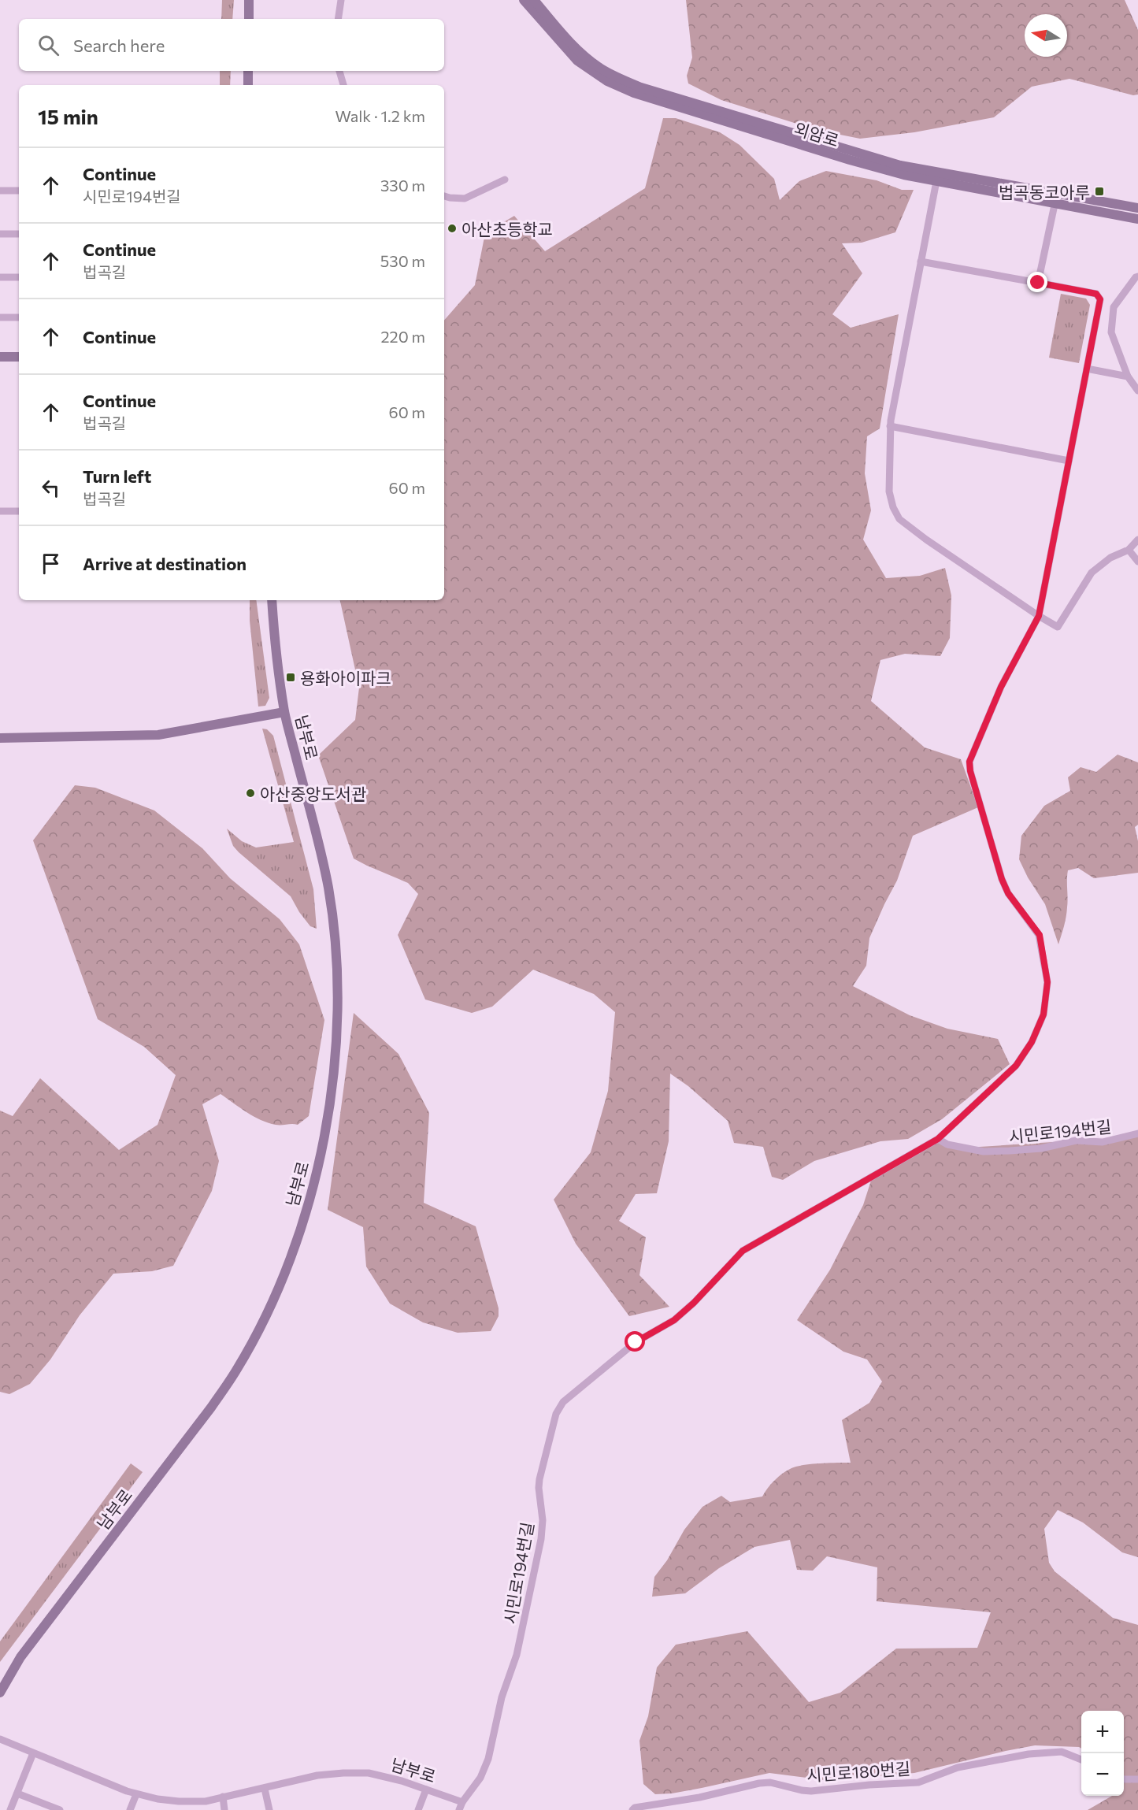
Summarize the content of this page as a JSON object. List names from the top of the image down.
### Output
{
  "streets": {
    "street": [
      "외암로",
      "남부로",
      "시민로194번길",
      "시민로180번길"
    ]
  },
  "crossings": [
    ["남부로", "시민로194번길"]
  ],
  "places": {
    "transit": ["법곡동코아루", "용화아이파크"],
    "other": ["아산초등학교", "아산중앙도서관"]
  },
  "north": "left",
  "page": {
    "search": "Search here",
    "heading": ["15 min", "Walk · 1.2 km"],
    "list": [
      ["Continue", "시민로194번길", "330 m"],
      ["Continue", "법곡길", "530 m"],
      ["Continue", "220 m"],
      ["Continue", "법곡길", "60 m"],
      ["Turn left", "법곡길", "60 m"],
      "Arrive at destination"
    ],
    "map_buttons": ["+", "−"]
  }
}
